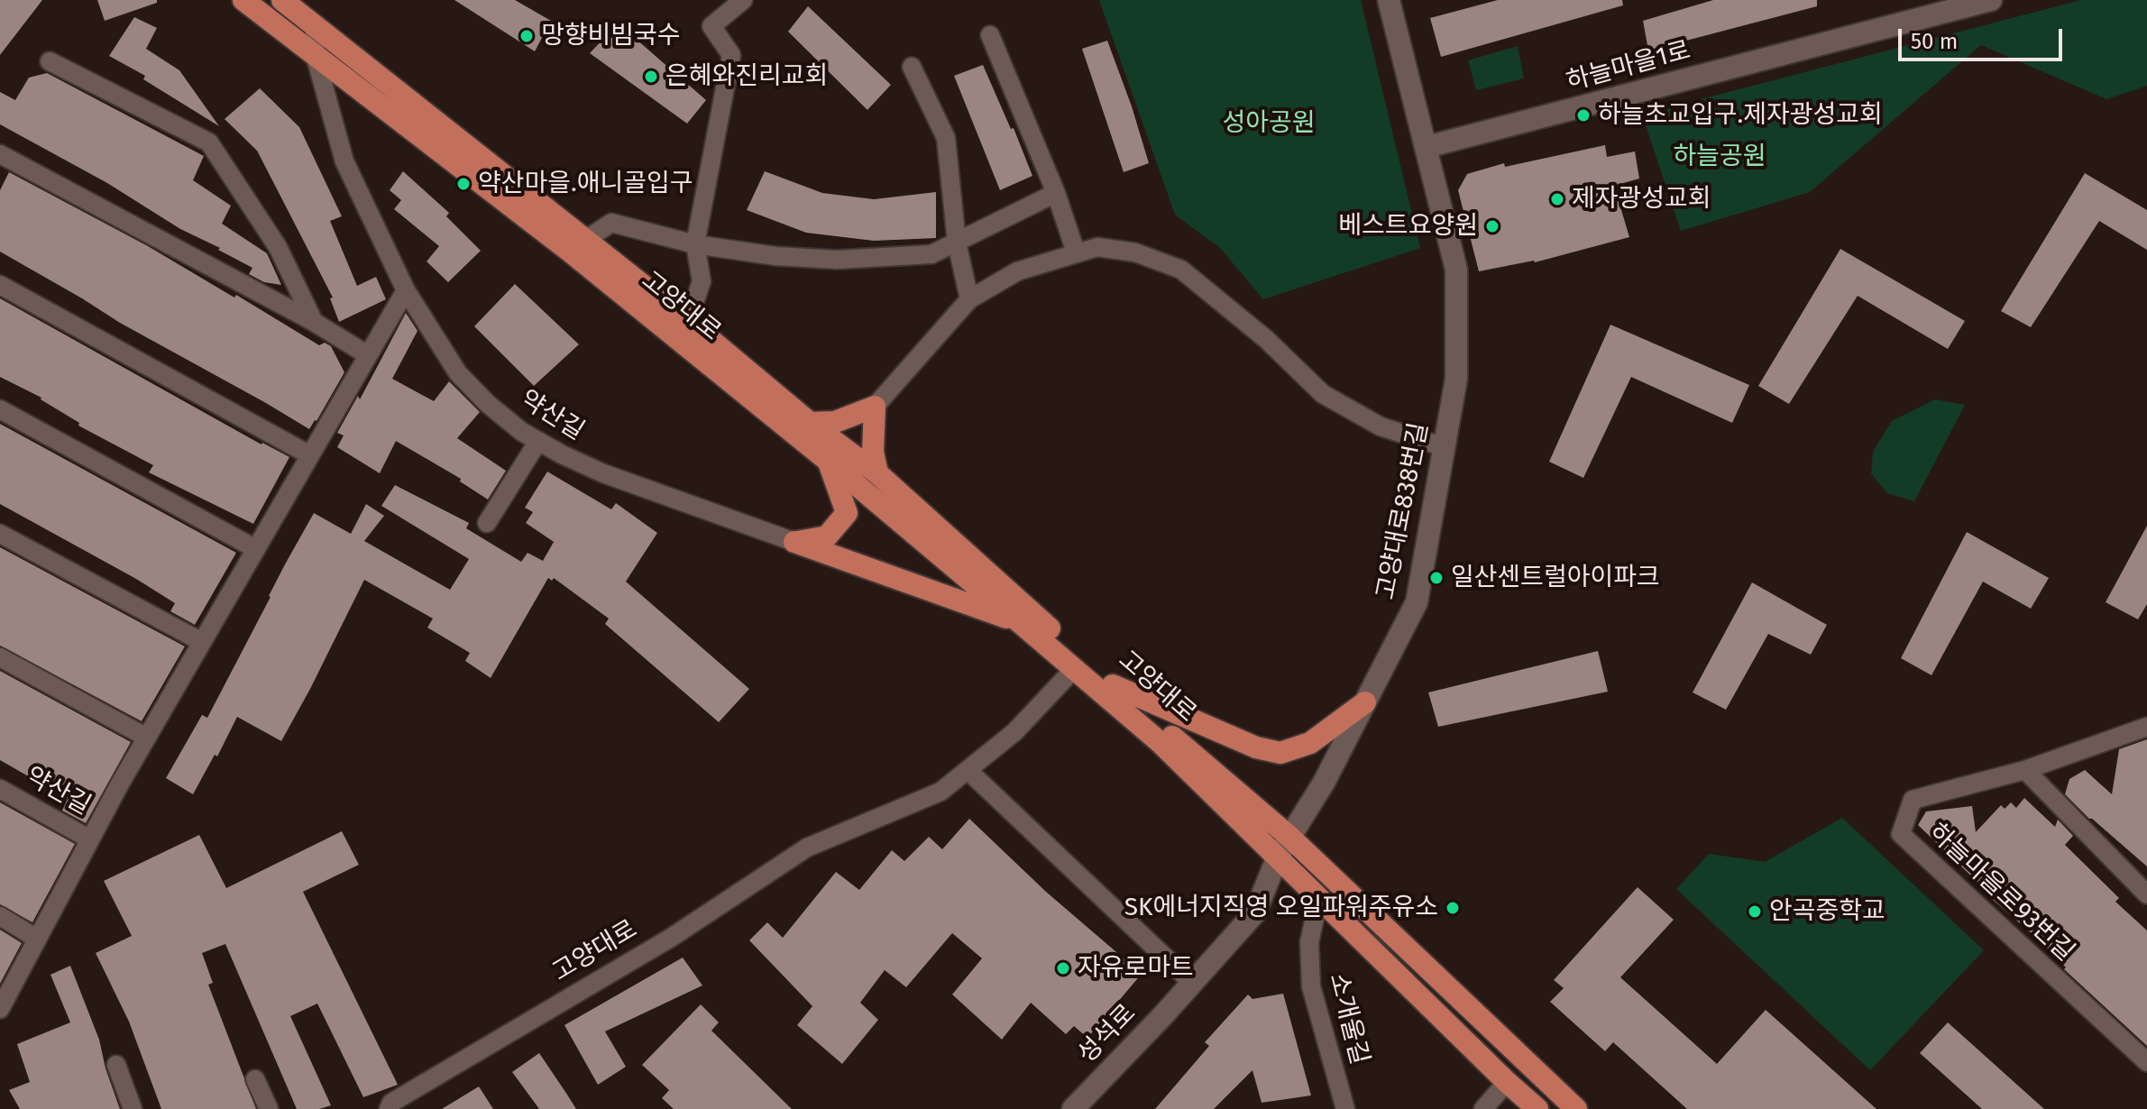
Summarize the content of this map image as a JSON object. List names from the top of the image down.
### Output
{
  "streets": {
    "main road": ["고양대로"],
    "street": [
      "하늘마을1로",
      "약산길",
      "고양대로838번길",
      "하늘마을로93번길",
      "소개울길",
      "성석로"
    ]
  },
  "crossings": [
    ["하늘마을1로", "고양대로838번길"],
    ["고양대로", "고양대로838번길"],
    ["고양대로", "소개울길"],
    ["고양대로", "성석로"],
    ["고양대로838번길", "성석로"]
  ],
  "parks": ["성아공원", "하늘공원"],
  "places": [
    "망향비빔국수",
    "은혜와진리교회",
    "하늘초교입구.제자광성교회",
    "약산마을.애니골입구",
    "제자광성교회",
    "베스트요양원",
    "일산센트럴아이파크",
    "SK에너지직영 오일파워주유소",
    "안곡중학교",
    "자유로마트"
  ],
  "scale_bar": "50 m"
}
